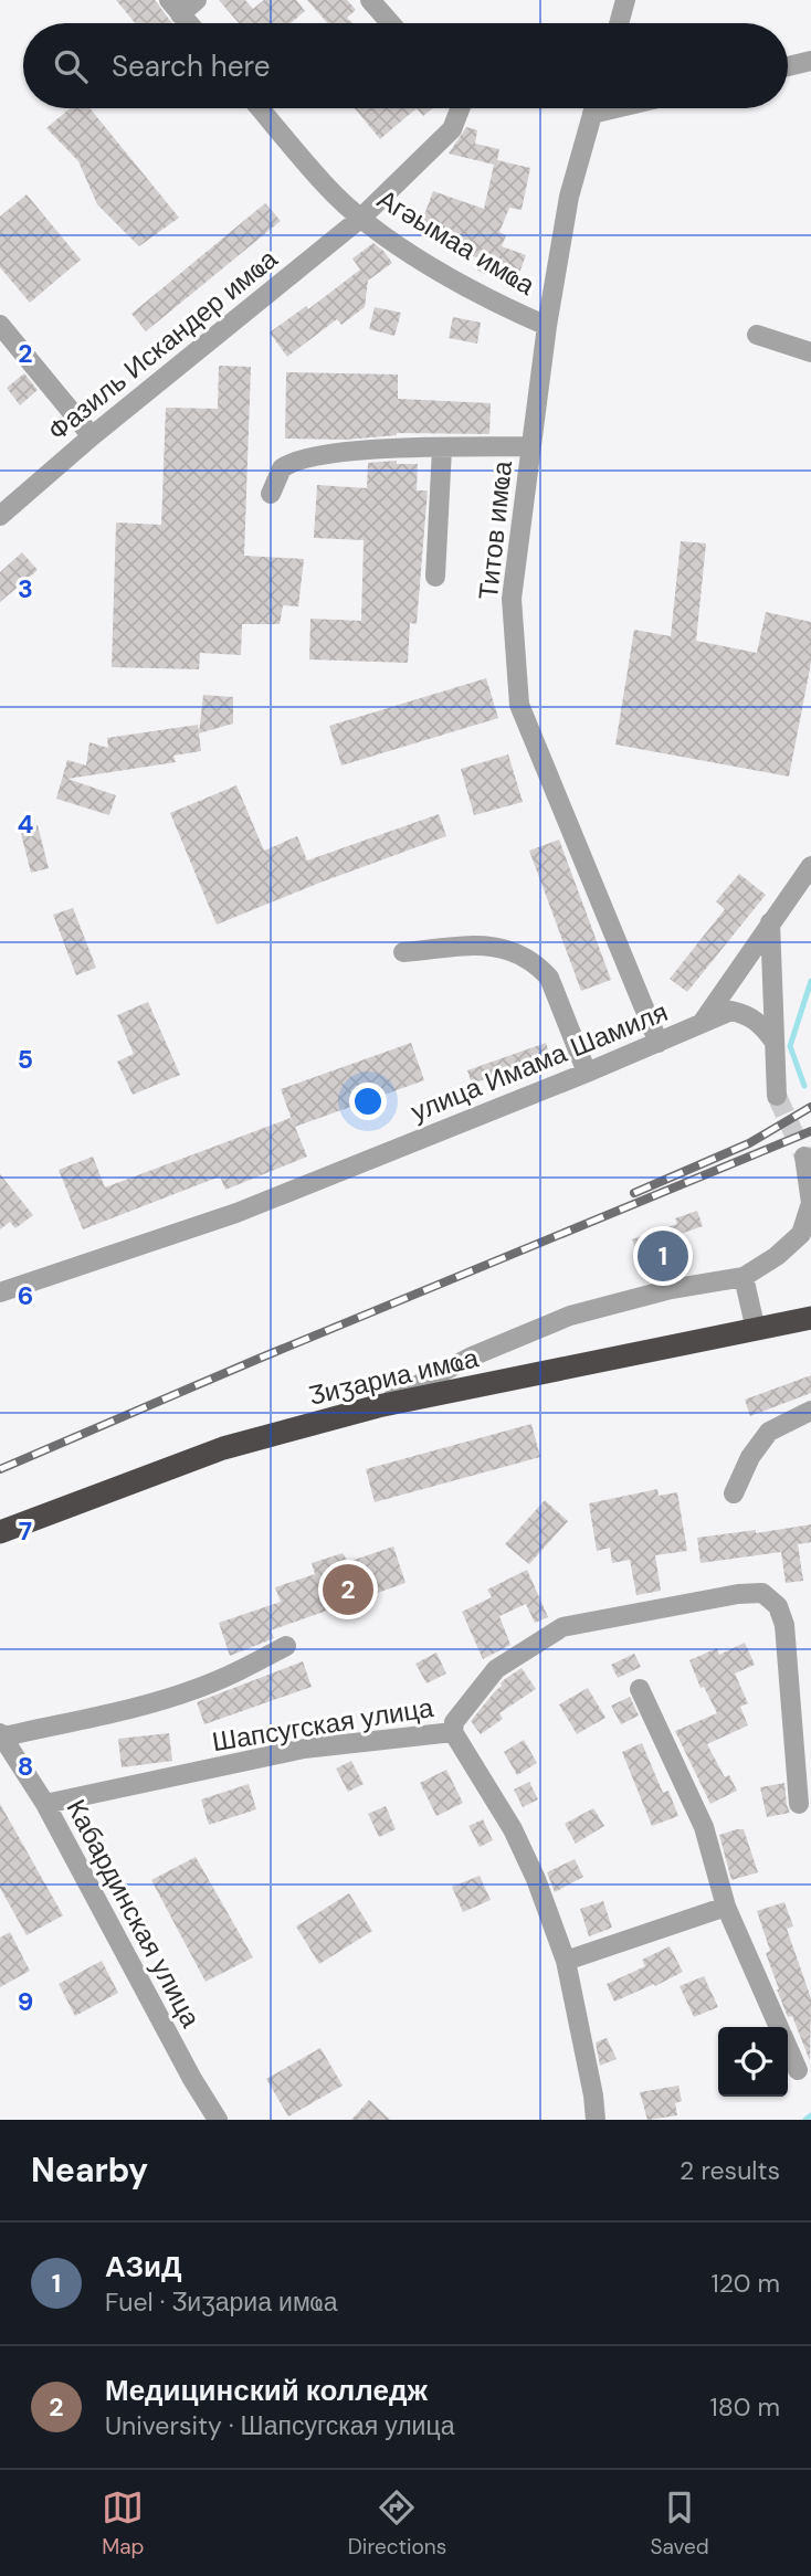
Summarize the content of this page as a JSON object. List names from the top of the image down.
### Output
{
  "streets": {
    "highway": ["Ӡиӡариа имҩа"],
    "street": [
      "Агәымаа имҩа",
      "Фазиль Искандер имҩа",
      "Титов имҩа",
      "улица Имама Шамиля",
      "Шапсугская улица",
      "Кабардинская улица"
    ]
  },
  "crossings": [
    ["Агәымаа имҩа", "Фазиль Искандер имҩа"],
    ["Агәымаа имҩа", "Титов имҩа"],
    ["Титов имҩа", "улица Имама Шамиля"],
    ["Шапсугская улица", "Кабардинская улица"]
  ],
  "page": {
    "search": "Search here",
    "pins": ["1", "2"],
    "heading": ["Nearby", "2 results"],
    "list": [
      {
        "mark": "1",
        "name": "АЗиД",
        "note": "Fuel · Ӡиӡариа имҩа",
        "value": "120 m"
      },
      {
        "mark": "2",
        "name": "Медицинский колледж",
        "note": "University · Шапсугская улица",
        "value": "180 m"
      }
    ],
    "nav": ["Map", "Directions", "Saved"]
  },
  "grid": {
    "rows": [
      "2",
      "3",
      "4",
      "5",
      "6",
      "7",
      "8",
      "9"
    ]
  }
}
